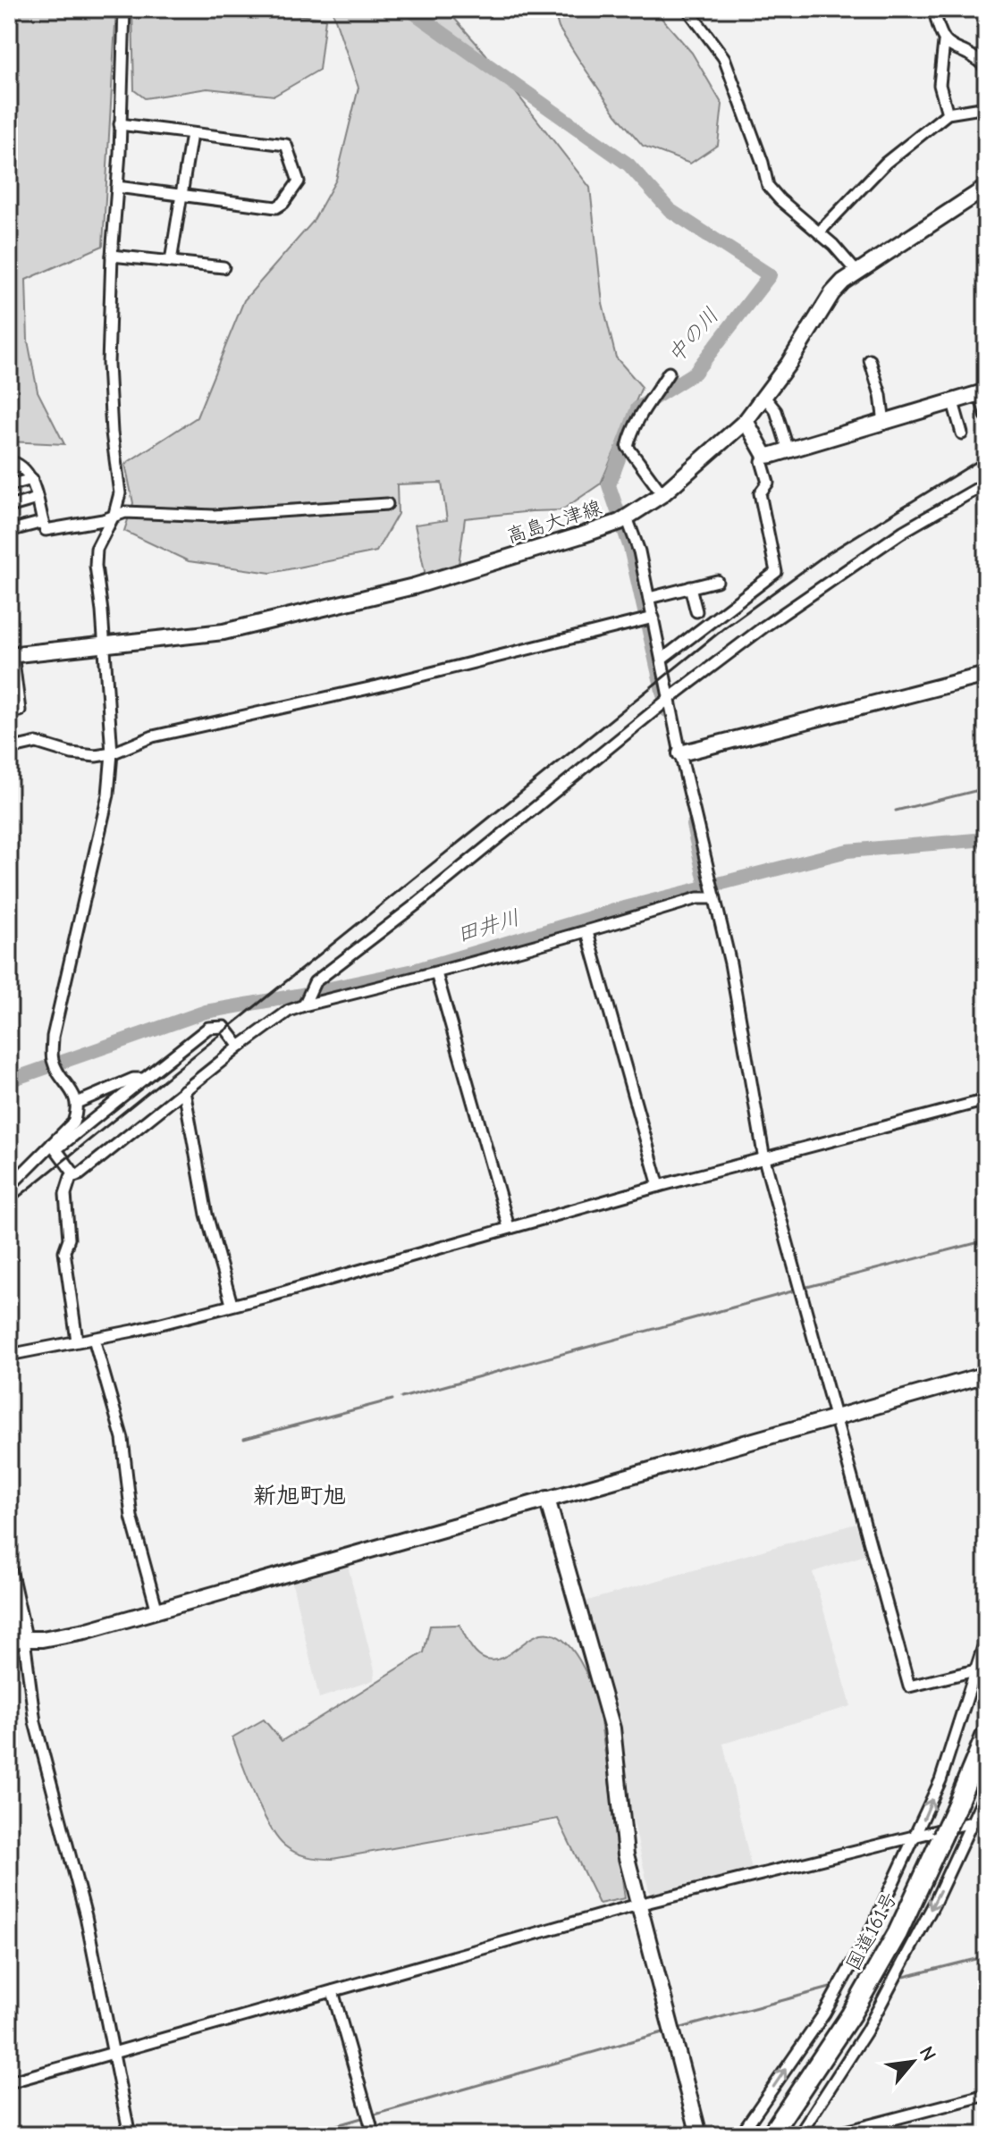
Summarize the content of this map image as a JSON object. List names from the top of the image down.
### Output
{
  "streets": {
    "highway": ["国道161号"],
    "street": ["高島大津線"]
  },
  "districts": ["新旭町旭"],
  "water": ["中の川", "田井川"],
  "north": "top right"
}
